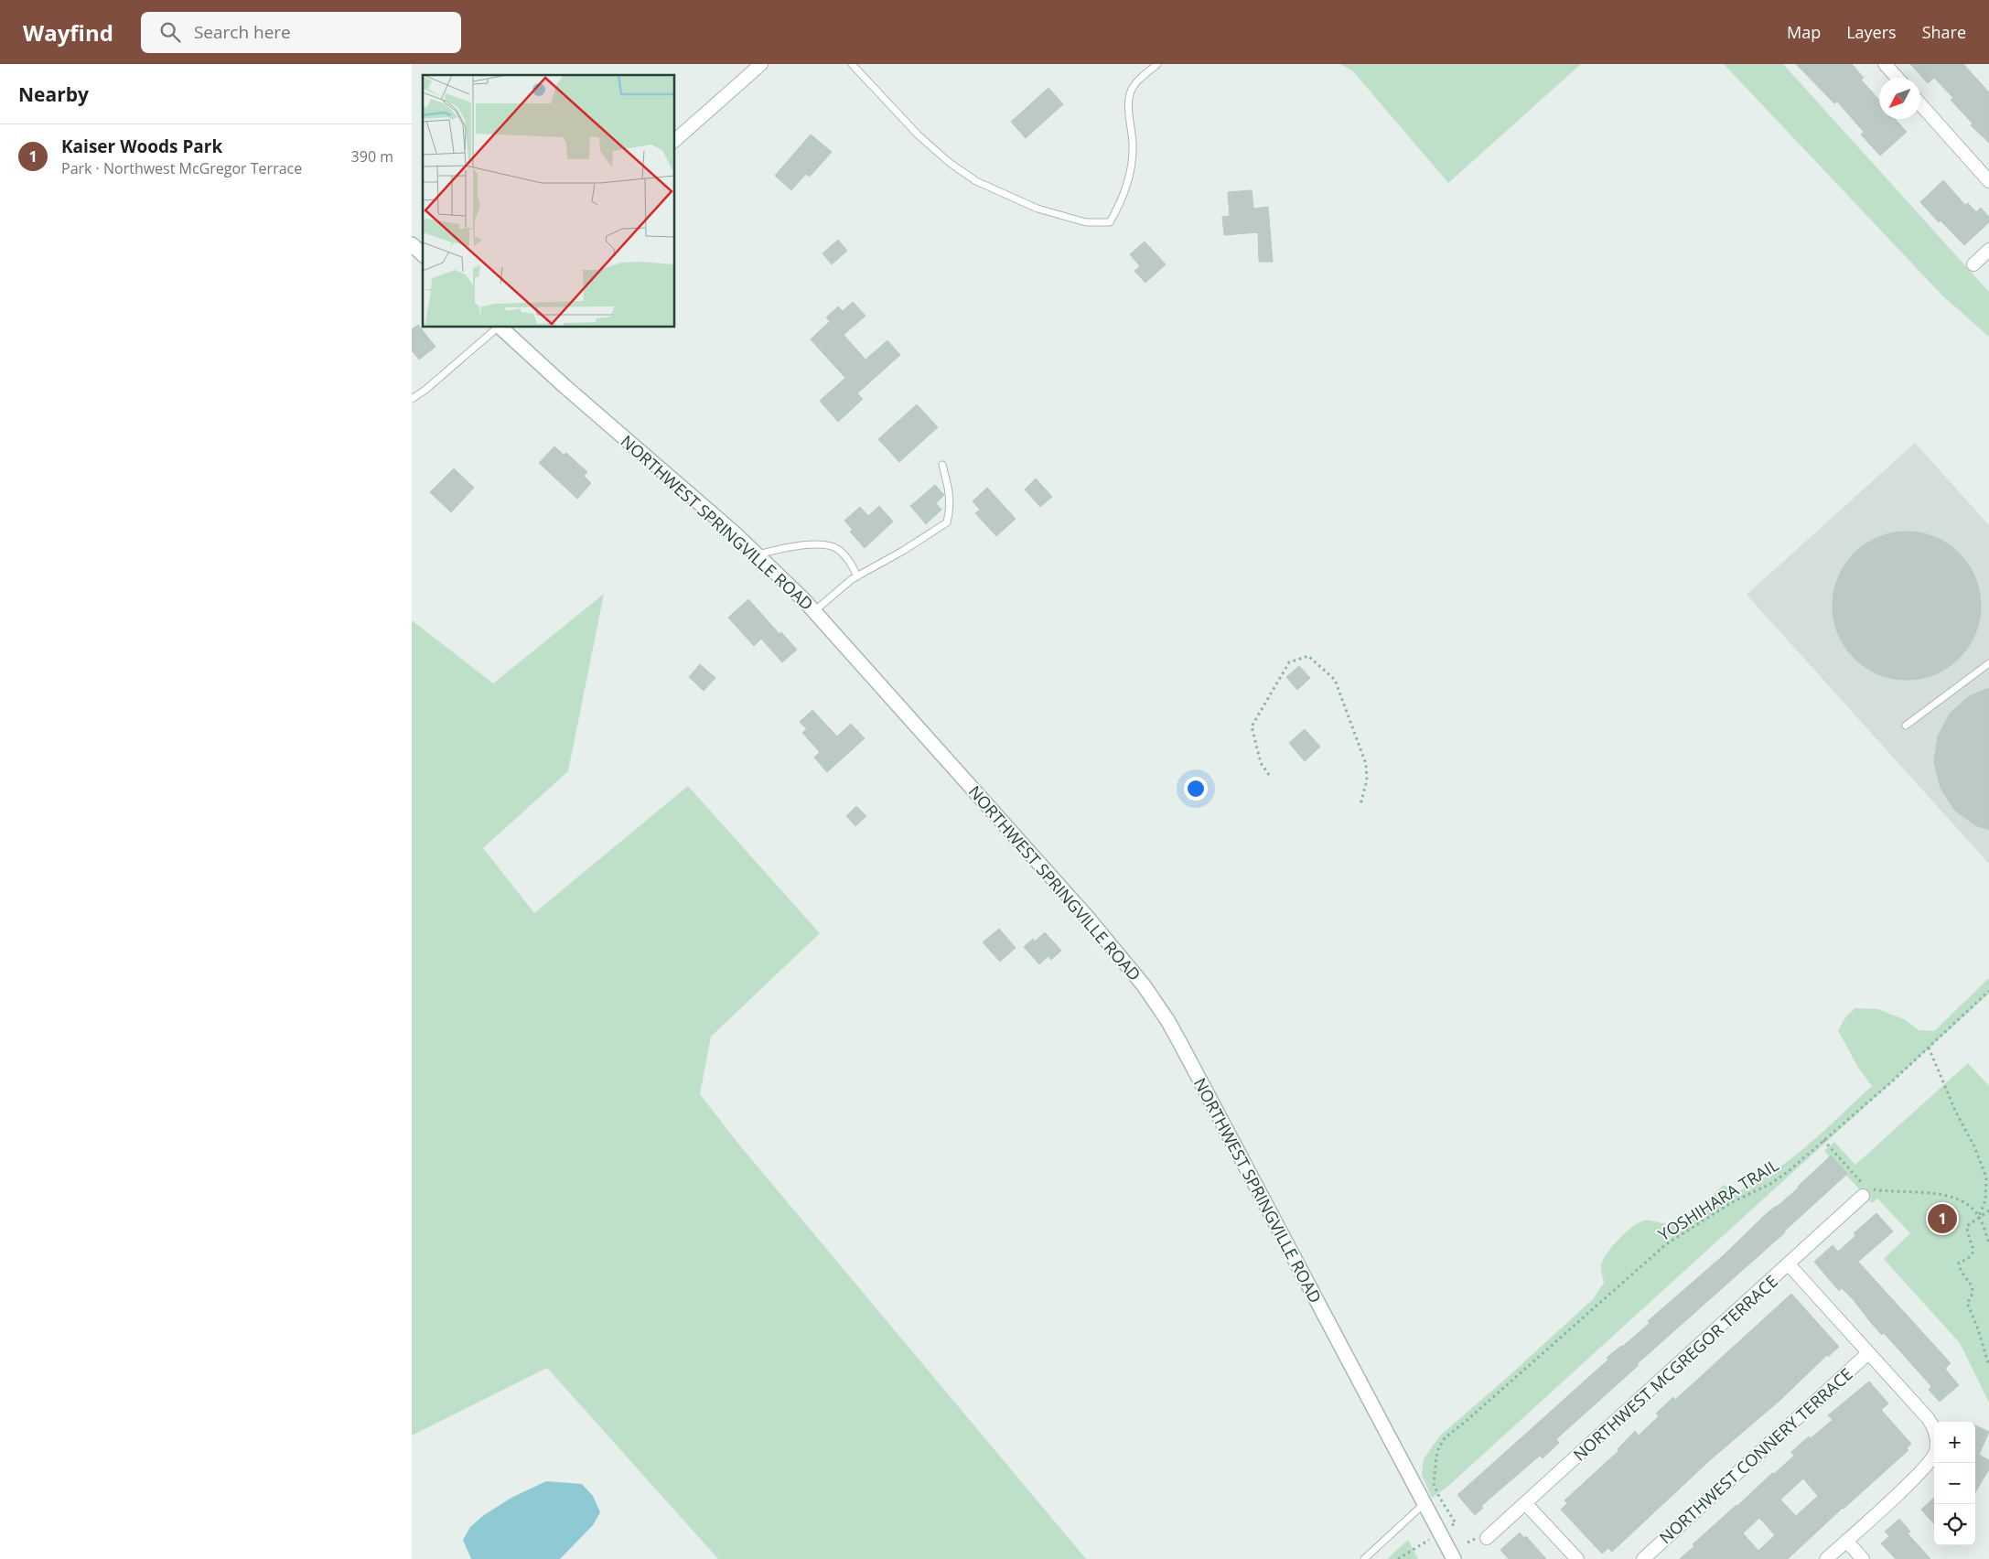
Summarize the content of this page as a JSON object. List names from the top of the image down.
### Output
{
  "streets": {
    "street": ["NORTHWEST SPRINGVILLE ROAD", "NORTHWEST MCGREGOR TERRACE", "NORTHWEST CONNERY TERRACE"],
    "path": ["YOSHIHARA TRAIL"]
  },
  "north": "bottom left",
  "page": {
    "header": "Wayfind",
    "search": "Search here",
    "nav": ["Map", "Layers", "Share"],
    "heading": "Nearby",
    "list": [
      {
        "mark": "1",
        "name": "Kaiser Woods Park",
        "note": "Park · Northwest McGregor Terrace",
        "value": "390 m"
      }
    ],
    "pins": "1",
    "map_buttons": ["+", "−"]
  }
}
